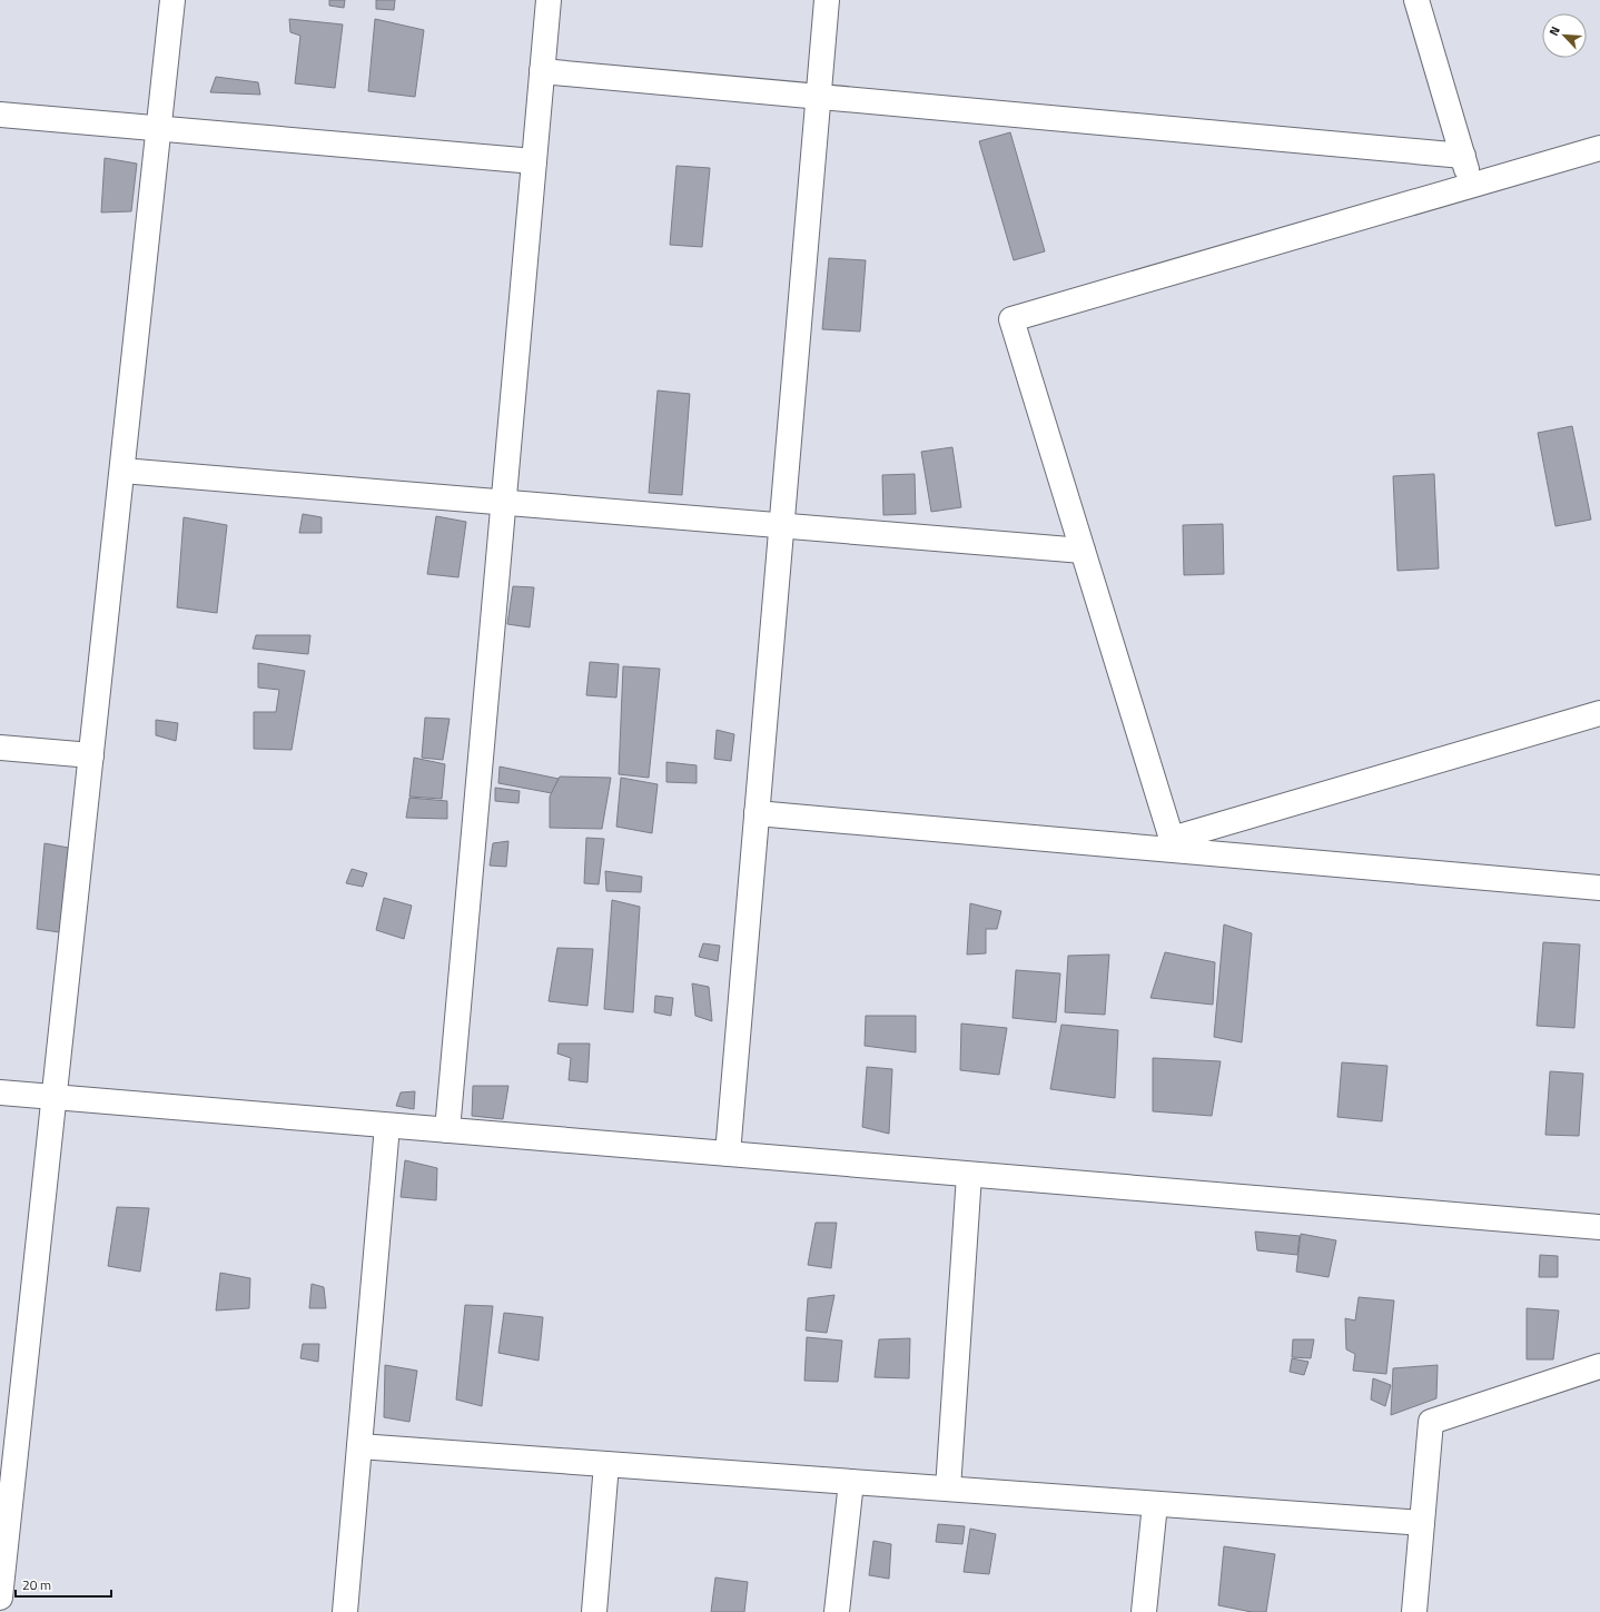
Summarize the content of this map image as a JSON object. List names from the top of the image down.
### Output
{
  "scale_bar": "20 m",
  "north": "top left"
}
